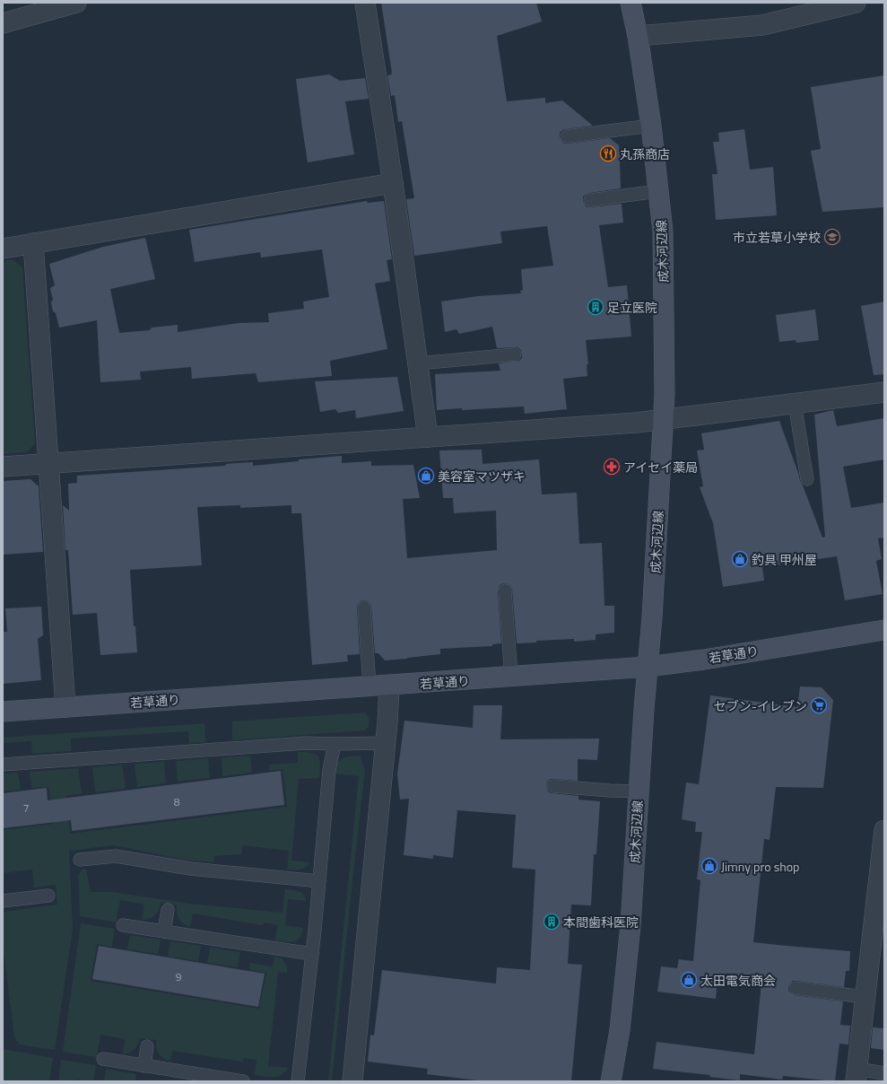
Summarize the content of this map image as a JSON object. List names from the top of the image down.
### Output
{
  "streets": {
    "main road": ["成木河辺線", "若草通り"]
  },
  "crossings": [
    ["成木河辺線", "若草通り"]
  ],
  "places": {
    "restaurant": ["丸孫商店"],
    "school or university": ["市立若草小学校"],
    "building": ["足立医院", "本間歯科医院"],
    "pharmacy": ["アイセイ薬局"],
    "shop": [
      "美容室マツザキ",
      "釣具 甲州屋",
      "Jimny pro shop",
      "太田電気商会"
    ],
    "supermarket": ["セブン-イレブン"]
  },
  "house_numbers": ["8", "7", "9"]
}
